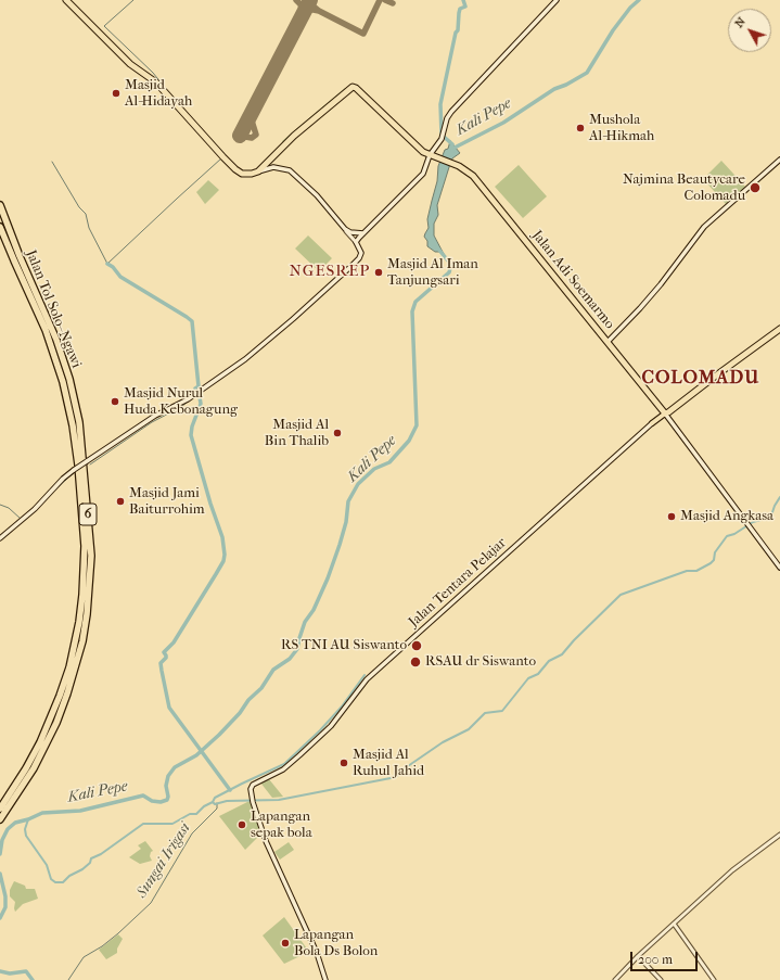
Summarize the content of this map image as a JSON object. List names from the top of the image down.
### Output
{
  "streets": {
    "highway": ["Jalan Adi Soemarmo", "Jalan Tol Solo–Ngawi", "6"],
    "main road": ["Jalan Tentara Pelajar"]
  },
  "districts": ["NGESREP", "COLOMADU"],
  "water": ["Kali Pepe", "Sungai Irigasi"],
  "places": [
    "Masjid Al-Hidayah",
    "Mushola Al-Hikmah",
    "Najmina Beautycare Colomadu",
    "Masjid Al Iman Tanjungsari",
    "Masjid Nurul Huda Kebonagung",
    "Masjid Al Bin Thalib",
    "Masjid Jami Baiturrohim",
    "Masjid Angkasa",
    "RS TNI AU Siswanto",
    "RSAU dr Siswanto",
    "Masjid Al Ruhul Jahid",
    "Lapangan sepak bola",
    "Lapangan Bola Ds Bolon"
  ],
  "scale_bar": "200 m",
  "north": "top left"
}
